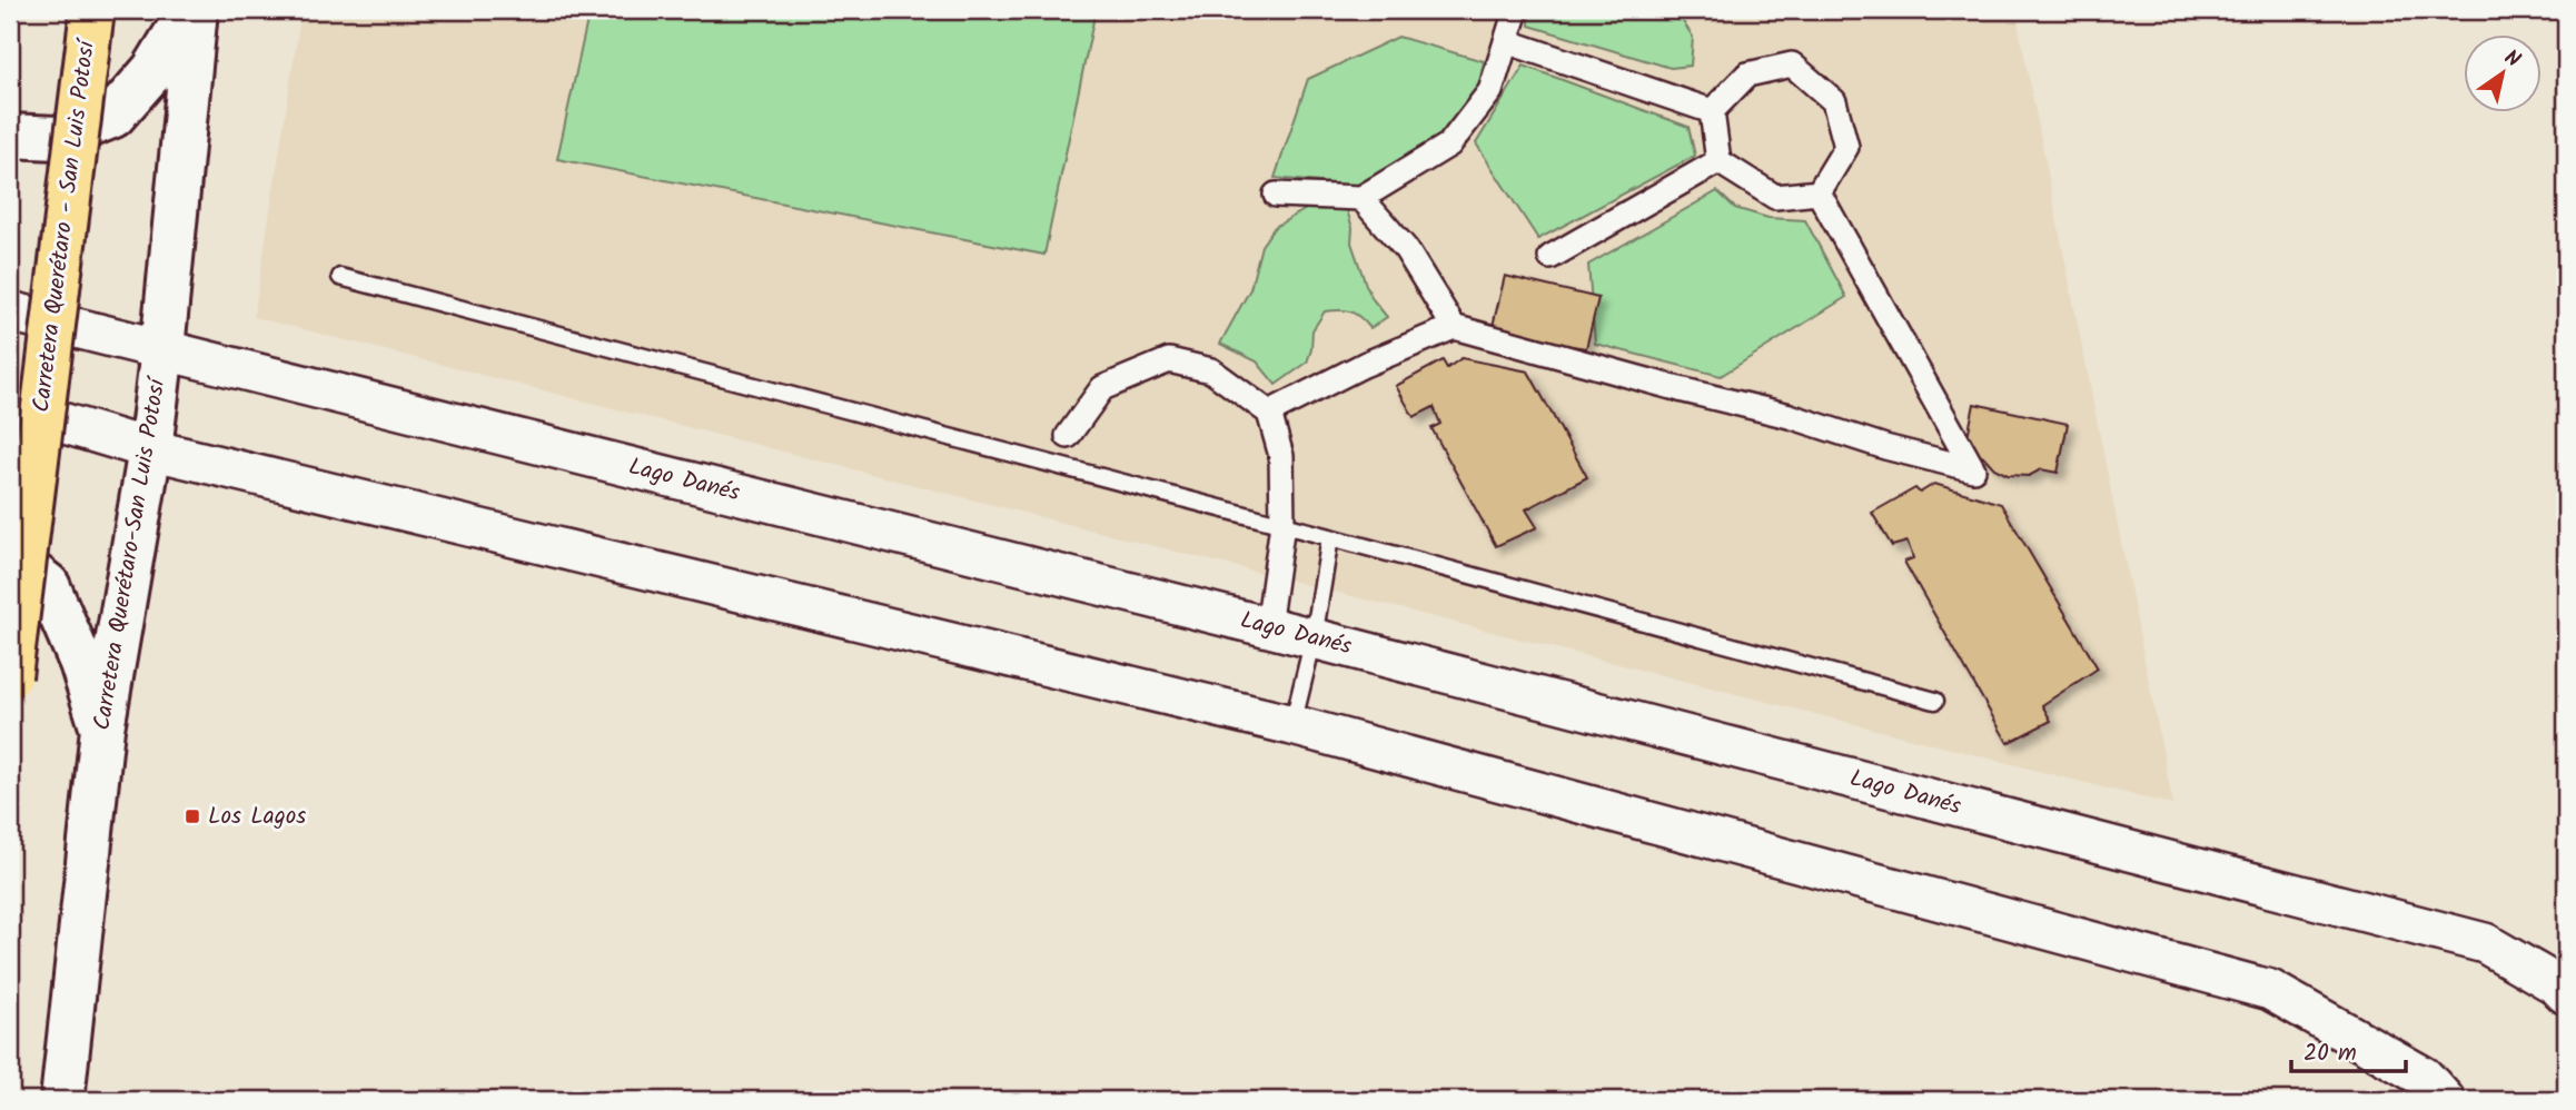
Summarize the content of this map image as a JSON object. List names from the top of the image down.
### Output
{
  "streets": {
    "highway": ["Carretera Querétaro - San Luis Potosí"],
    "main road": ["Carretera Querétaro-San Luis Potosí"],
    "street": ["Lago Danés"]
  },
  "crossings": [
    ["Lago Danés", "Carretera Querétaro-San Luis Potosí"]
  ],
  "places": {
    "transit": ["Los Lagos"]
  },
  "scale_bar": "20 m",
  "north": "top right"
}
